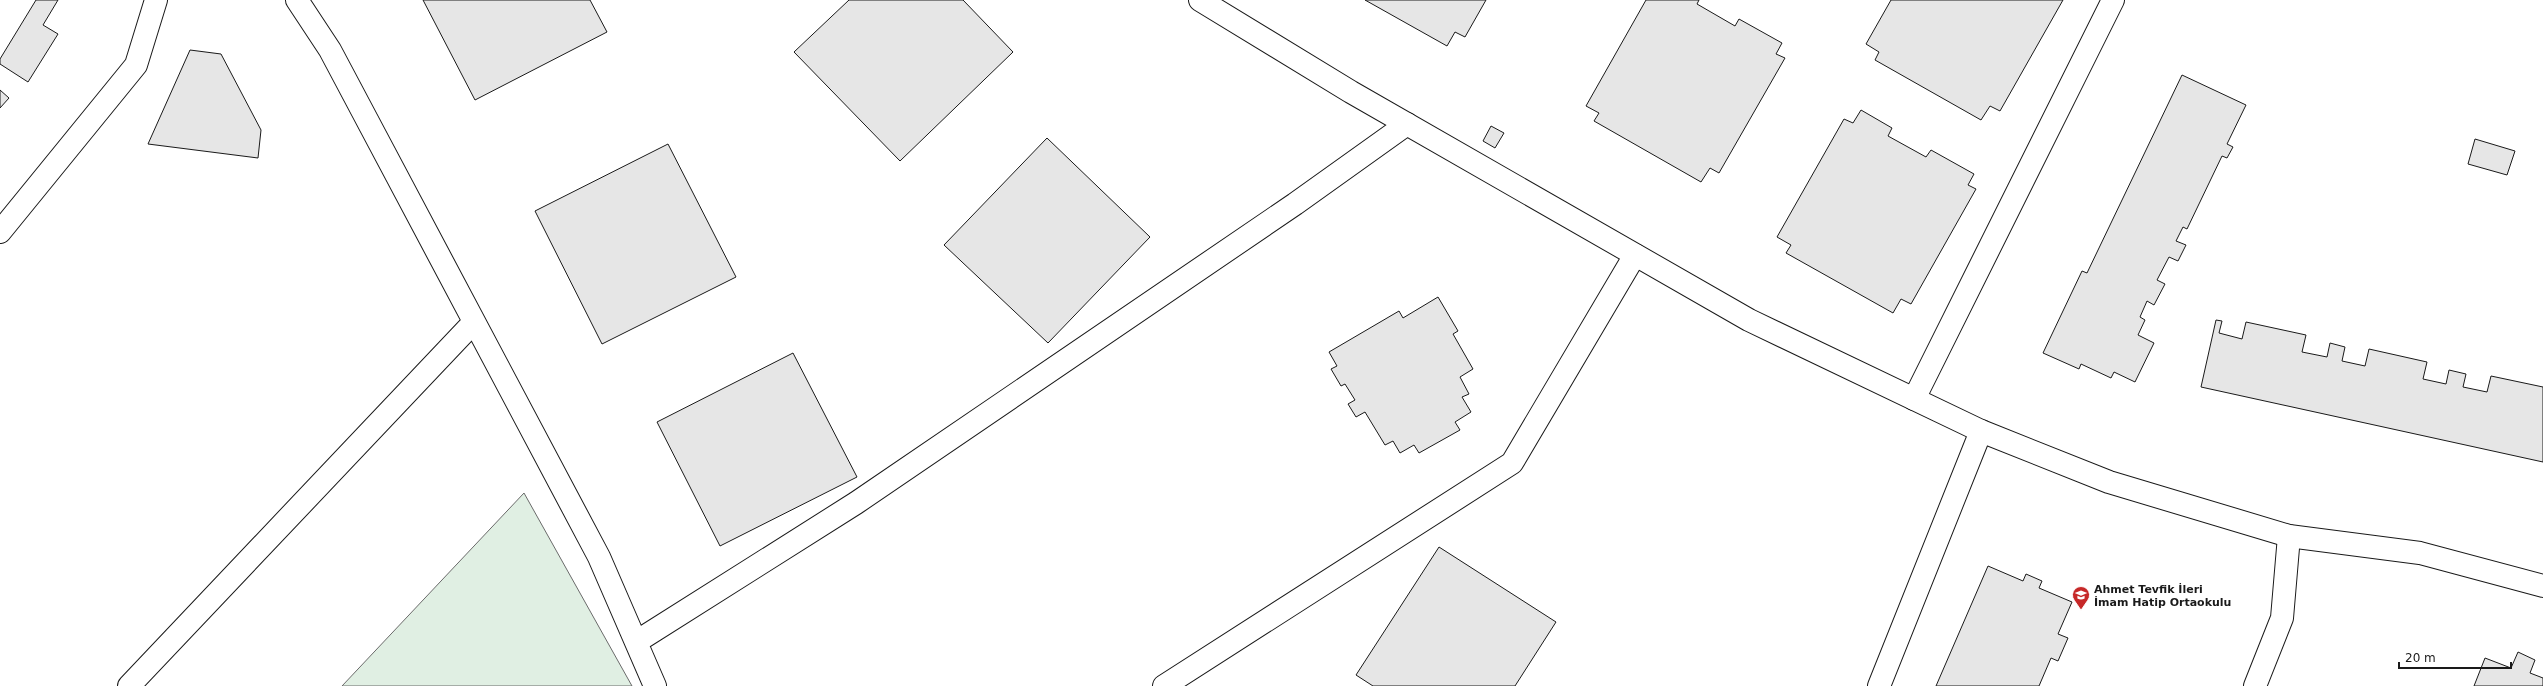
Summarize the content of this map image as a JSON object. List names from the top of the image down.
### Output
{
  "places": {
    "school or university": ["Ahmet Tevfik İleri İmam Hatip Ortaokulu"]
  },
  "scale_bar": "20 m"
}
